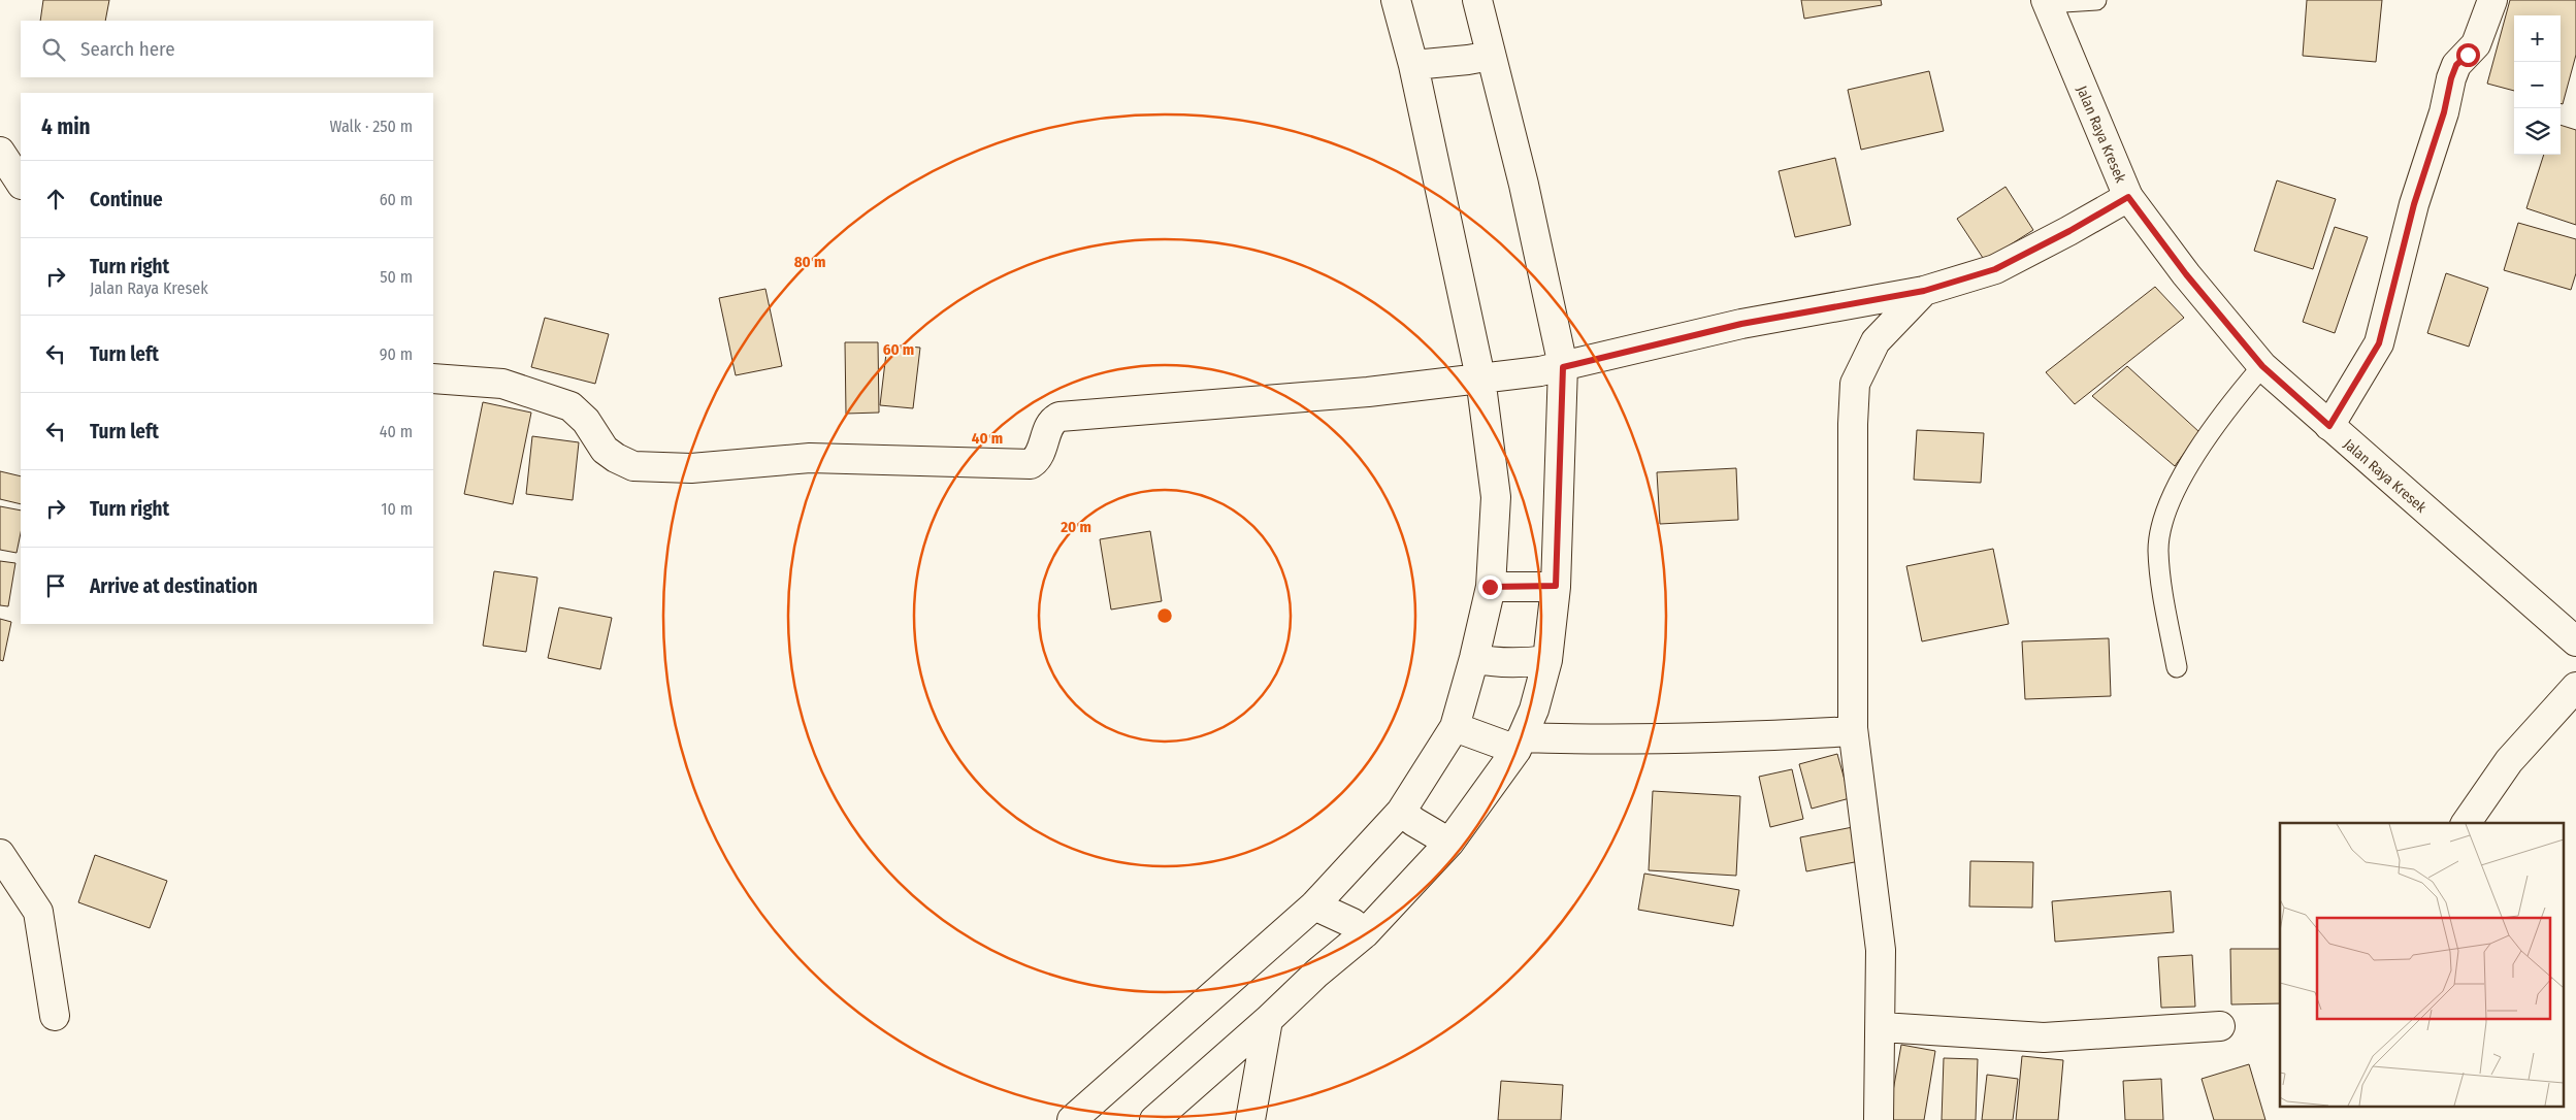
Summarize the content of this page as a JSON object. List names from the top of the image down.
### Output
{
  "streets": {
    "street": ["Jalan Raya Kresek"]
  },
  "page": {
    "map_buttons": ["+", "−"],
    "search": "Search here",
    "heading": ["4 min", "Walk · 250 m"],
    "list": [
      ["Continue", "60 m"],
      ["Turn right", "Jalan Raya Kresek", "50 m"],
      ["Turn left", "90 m"],
      ["Turn left", "40 m"],
      ["Turn right", "10 m"],
      "Arrive at destination"
    ]
  },
  "rings": [
    "80 m",
    "60 m",
    "40 m",
    "20 m"
  ]
}
